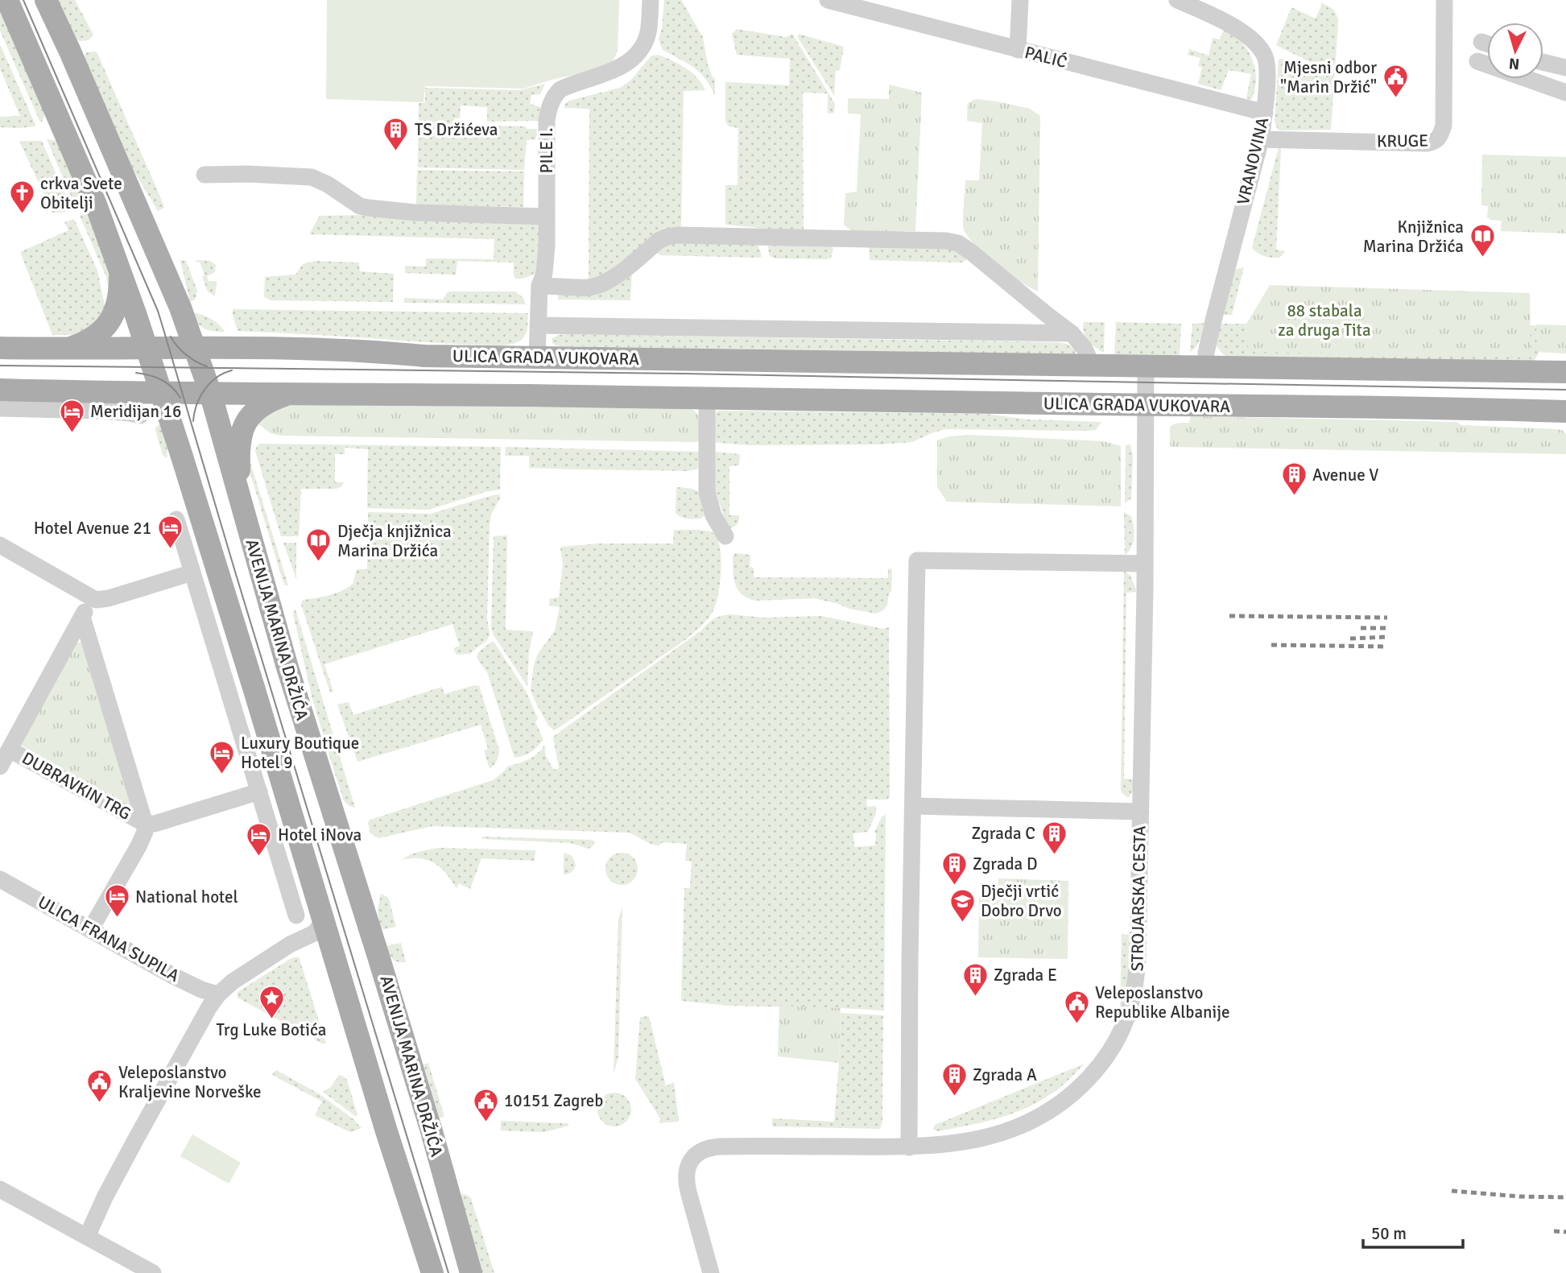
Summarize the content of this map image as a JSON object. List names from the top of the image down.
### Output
{
  "streets": {
    "main road": ["ULICA GRADA VUKOVARA", "AVENIJA MARINA DRŽIĆA"],
    "street": [
      "PALIĆ",
      "KRUGE",
      "PILE I.",
      "VRANOVINA",
      "DUBRAVKIN TRG",
      "STROJARSKA CESTA",
      "ULICA FRANA SUPILA"
    ]
  },
  "crossings": [
    ["PALIĆ", "VRANOVINA"],
    ["KRUGE", "VRANOVINA"],
    ["PILE I.", "ULICA GRADA VUKOVARA"],
    ["VRANOVINA", "ULICA GRADA VUKOVARA"],
    ["ULICA GRADA VUKOVARA", "AVENIJA MARINA DRŽIĆA"],
    ["ULICA GRADA VUKOVARA", "STROJARSKA CESTA"]
  ],
  "parks": ["88 stabala za druga Tita"],
  "places": {
    "public building": [
      "Mjesni odbor \"Marin Držić\"",
      "Veleposlanstvo Republike Albanije",
      "Veleposlanstvo Kraljevine Norveške",
      "10151 Zagreb"
    ],
    "building": [
      "TS Držićeva",
      "Avenue V",
      "Zgrada C",
      "Zgrada D",
      "Zgrada E",
      "Zgrada A"
    ],
    "church": ["crkva Svete Obitelji"],
    "library": ["Knjižnica Marina Držića", "Dječja knjižnica Marina Držića"],
    "hotel": [
      "Meridijan 16",
      "Hotel Avenue 21",
      "Luxury Boutique Hotel 9",
      "Hotel iNova",
      "National hotel"
    ],
    "school or university": ["Dječji vrtić Dobro Drvo"],
    "place": ["Trg Luke Botića"]
  },
  "scale_bar": "50 m",
  "north": "bottom"
}
